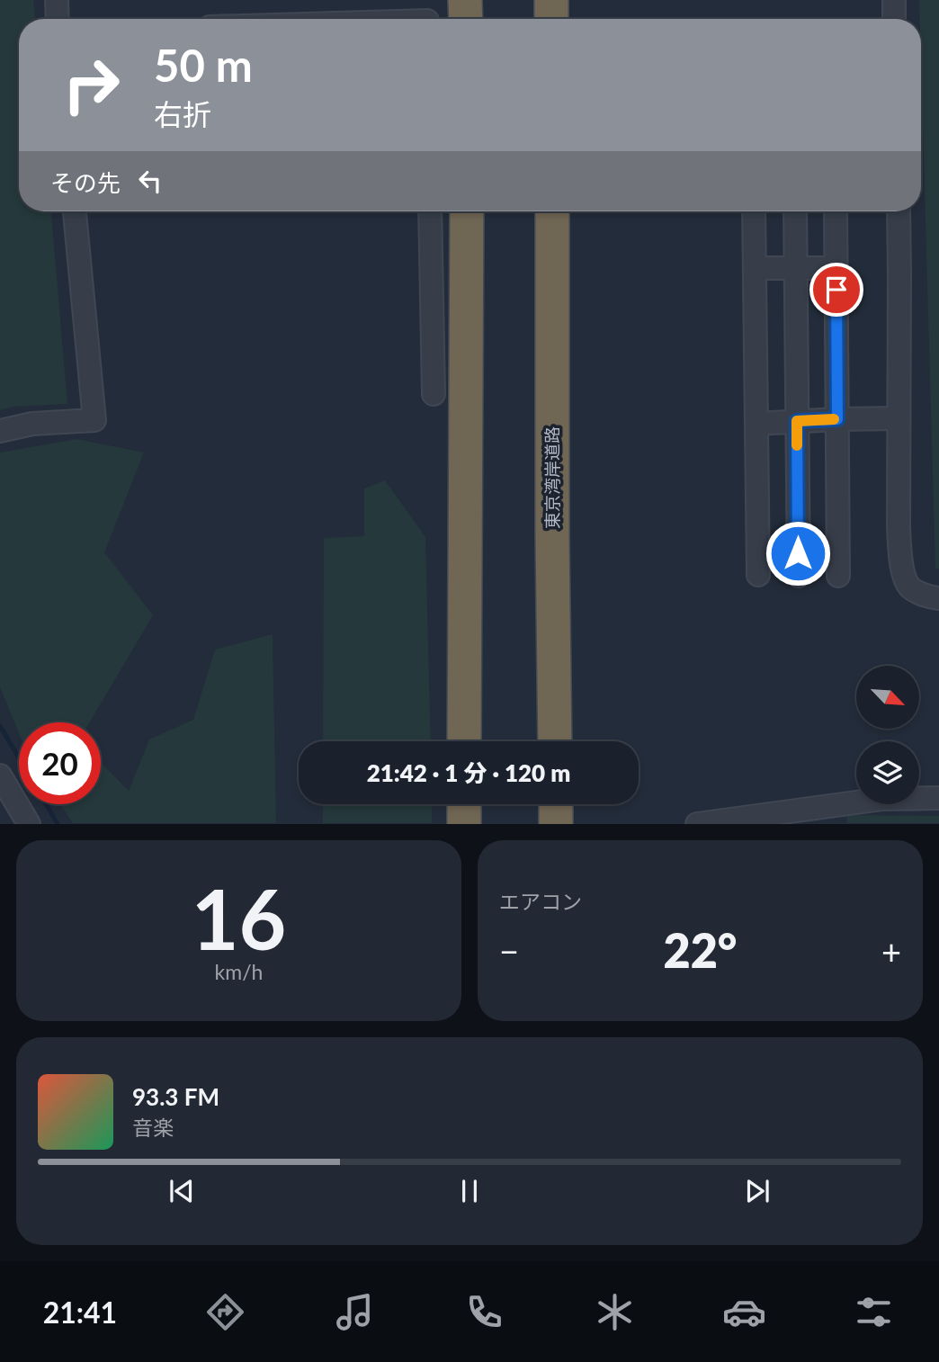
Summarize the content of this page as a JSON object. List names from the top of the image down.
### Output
{
  "streets": {
    "highway": ["東京湾岸道路"]
  },
  "north": "bottom right",
  "page": {
    "turn": ["50 m", "右折"],
    "then": "その先",
    "limit": "20",
    "trip": "21:42 · 1 分 · 120 m",
    "tile": [
      ["16", "km/h"],
      "エアコン"
    ],
    "heat": ["−", "22°", "+"],
    "song": ["93.3 FM", "音楽"],
    "tabs": "21:41"
  }
}
